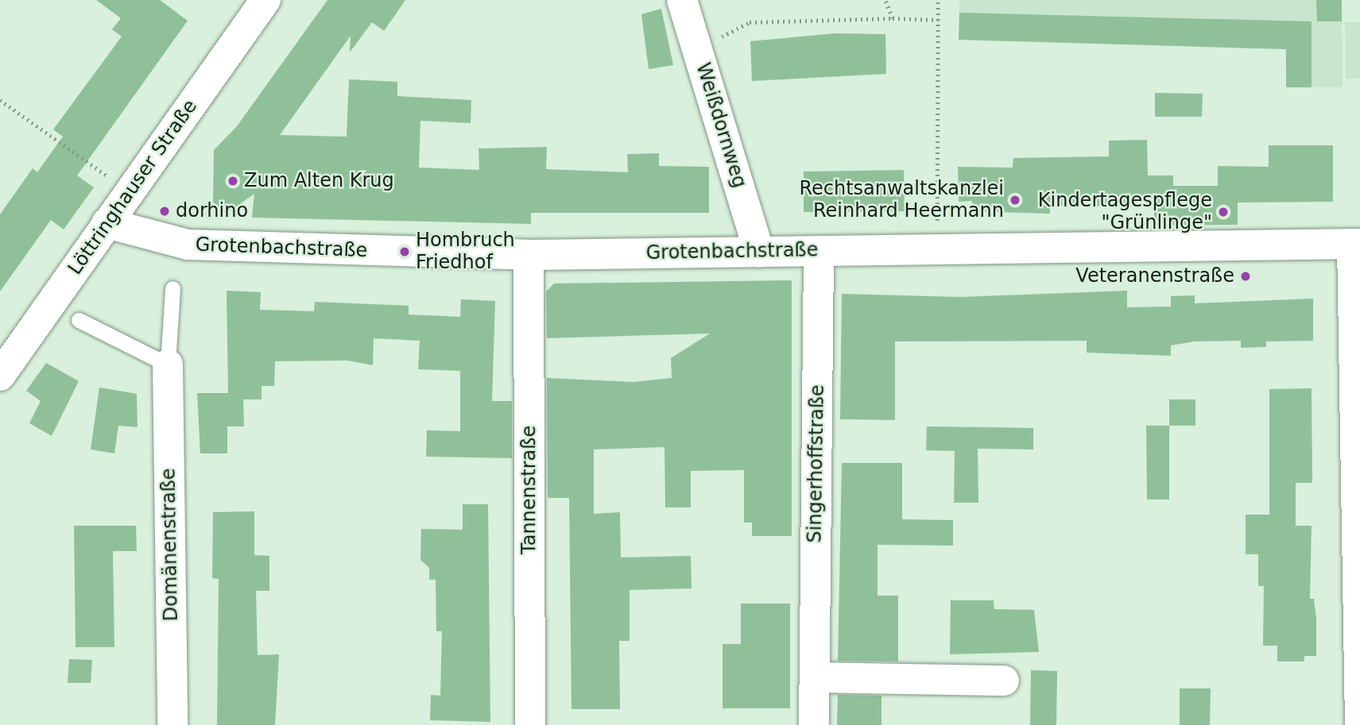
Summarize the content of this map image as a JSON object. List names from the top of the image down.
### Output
{
  "streets": {
    "street": [
      "Weißdornweg",
      "Löttringhauser Straße",
      "Grotenbachstraße",
      "Singerhoffstraße",
      "Tannenstraße",
      "Domänenstraße"
    ]
  },
  "crossings": [
    ["Weißdornweg", "Grotenbachstraße"],
    ["Löttringhauser Straße", "Grotenbachstraße"],
    ["Grotenbachstraße", "Singerhoffstraße"],
    ["Grotenbachstraße", "Tannenstraße"]
  ],
  "places": [
    "Zum Alten Krug",
    "Rechtsanwaltskanzlei Reinhard Heermann",
    "dorhino",
    "Kindertagespflege \"Grünlinge\"",
    "Hombruch Friedhof",
    "Veteranenstraße"
  ]
}
